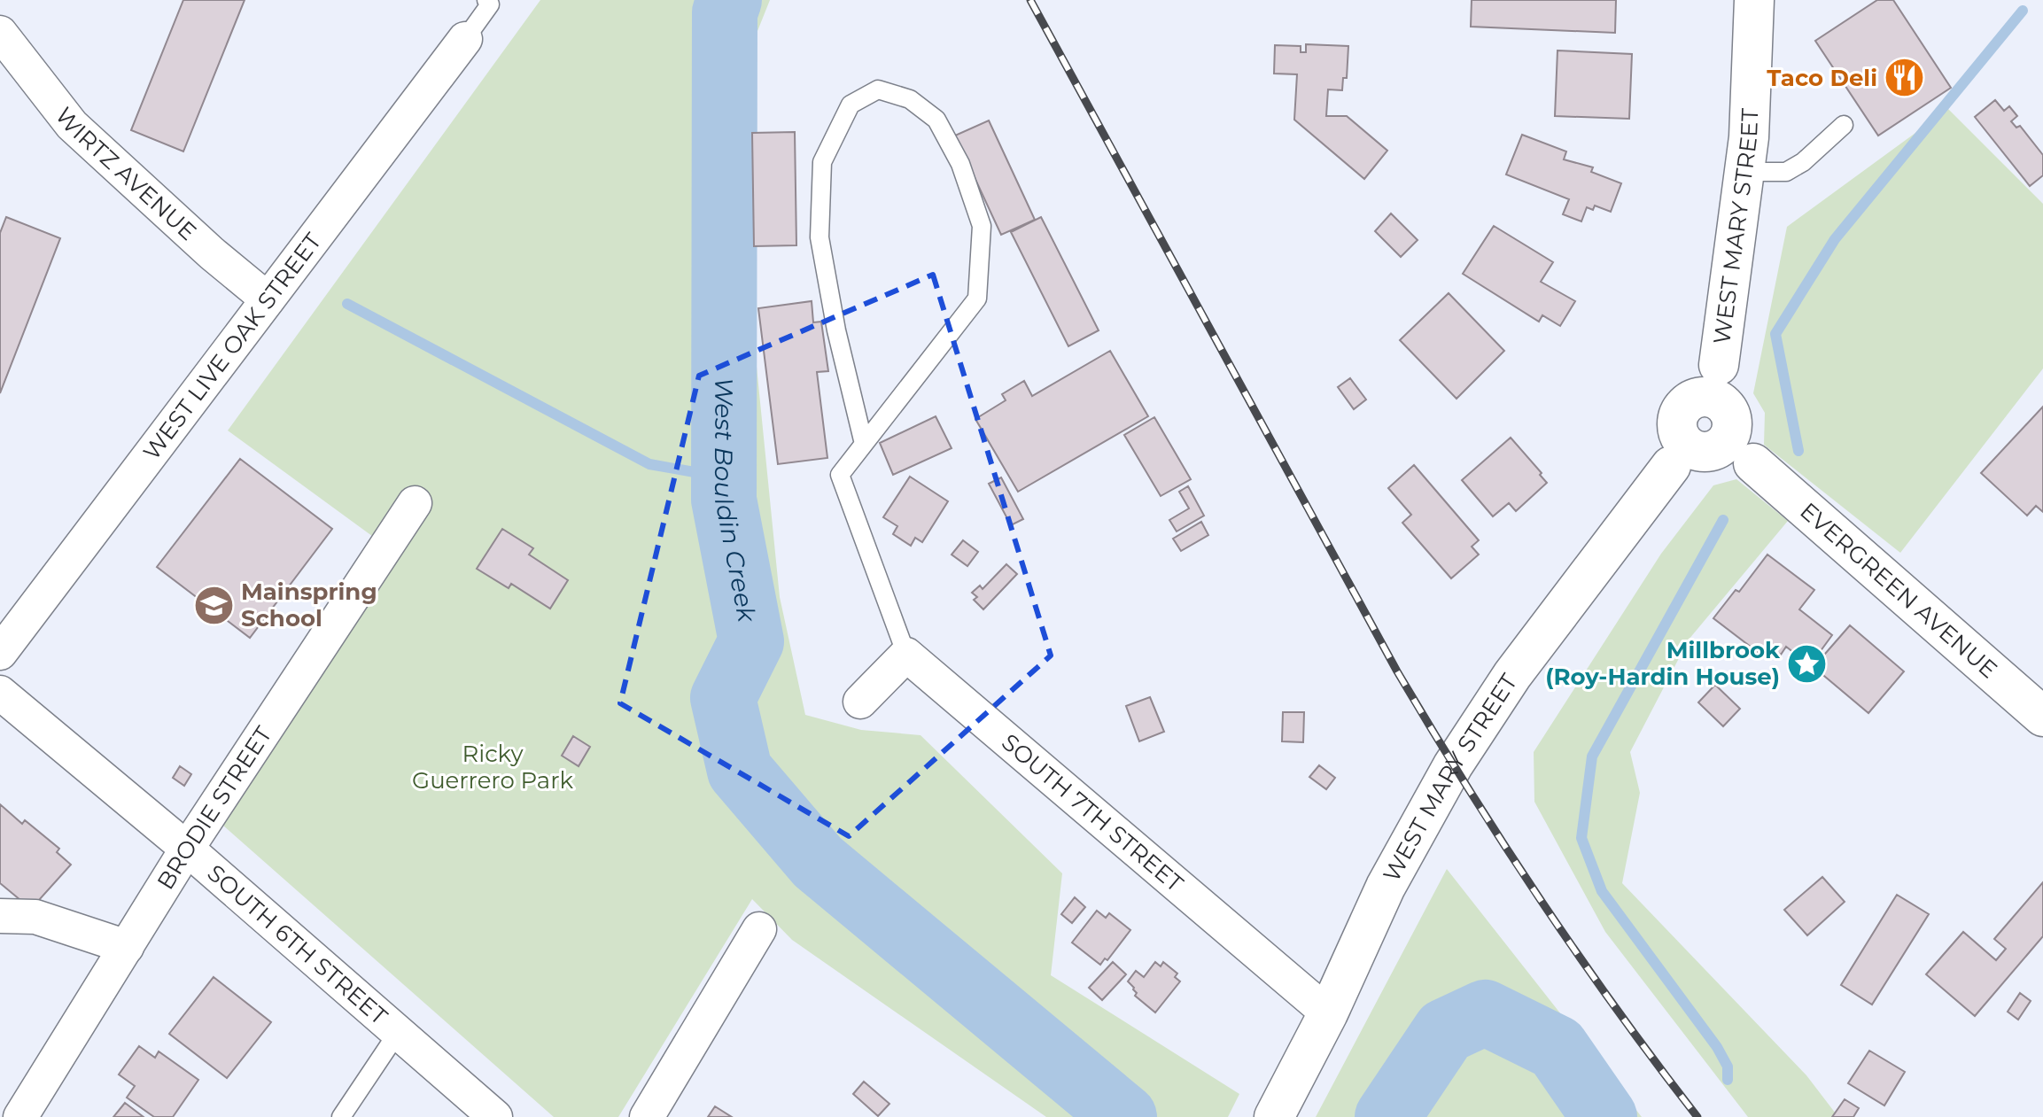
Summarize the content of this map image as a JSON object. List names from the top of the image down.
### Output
{
  "streets": {
    "street": [
      "WIRTZ AVENUE",
      "WEST MARY STREET",
      "WEST LIVE OAK STREET",
      "EVERGREEN AVENUE",
      "BRODIE STREET",
      "SOUTH 7TH STREET",
      "SOUTH 6TH STREET"
    ]
  },
  "crossings": [
    ["WIRTZ AVENUE", "WEST LIVE OAK STREET"],
    ["WEST MARY STREET", "EVERGREEN AVENUE"],
    ["WEST MARY STREET", "SOUTH 7TH STREET"],
    ["BRODIE STREET", "SOUTH 6TH STREET"]
  ],
  "water": ["West Bouldin Creek"],
  "parks": ["Ricky Guerrero Park"],
  "places": {
    "restaurant": ["Taco Deli"],
    "school or university": ["Mainspring School"],
    "place": ["Millbrook (Roy-Hardin House)"]
  }
}
